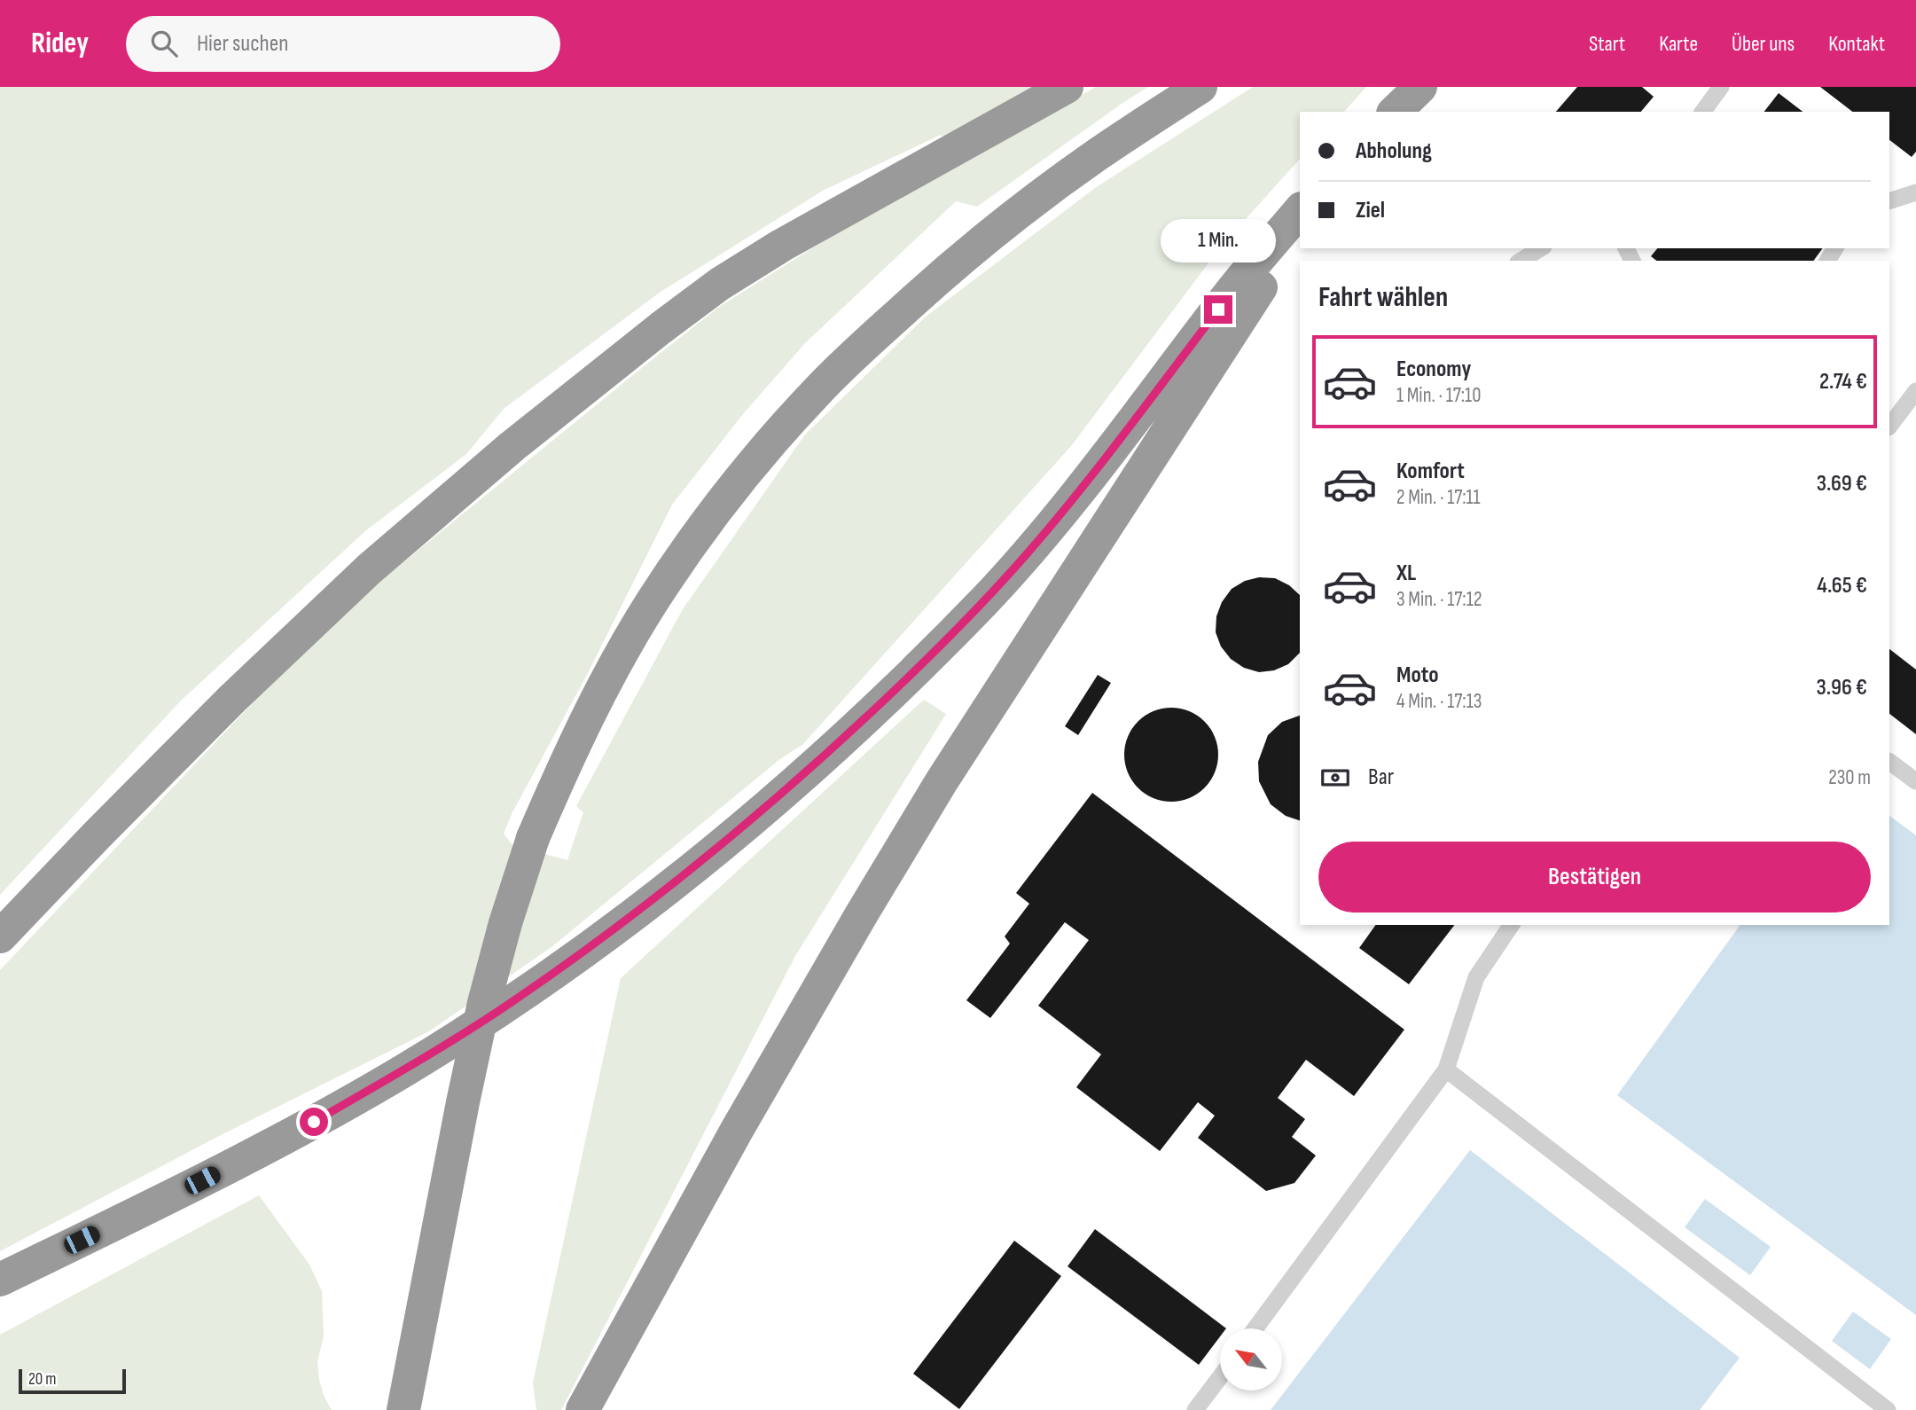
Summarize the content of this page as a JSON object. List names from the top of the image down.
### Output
{
  "scale_bar": "20 m",
  "north": "top left",
  "page": {
    "header": "Ridey",
    "search": "Hier suchen",
    "nav": [
      "Start",
      "Karte",
      "Über uns",
      "Kontakt"
    ],
    "banner": ["Abholung", "Ziel"],
    "bubble": "1 Min.",
    "heading": "Fahrt wählen",
    "list": [
      {
        "name": "Economy",
        "note": "1 Min. · 17:10",
        "value": "2.74 €"
      },
      {
        "name": "Komfort",
        "note": "2 Min. · 17:11",
        "value": "3.69 €"
      },
      {
        "name": "XL",
        "note": "3 Min. · 17:12",
        "value": "4.65 €"
      },
      {
        "name": "Moto",
        "note": "4 Min. · 17:13",
        "value": "3.96 €"
      }
    ],
    "pay": ["Bar", "230 m"],
    "buttons": "Bestätigen",
    "scale": "20 m"
  }
}
